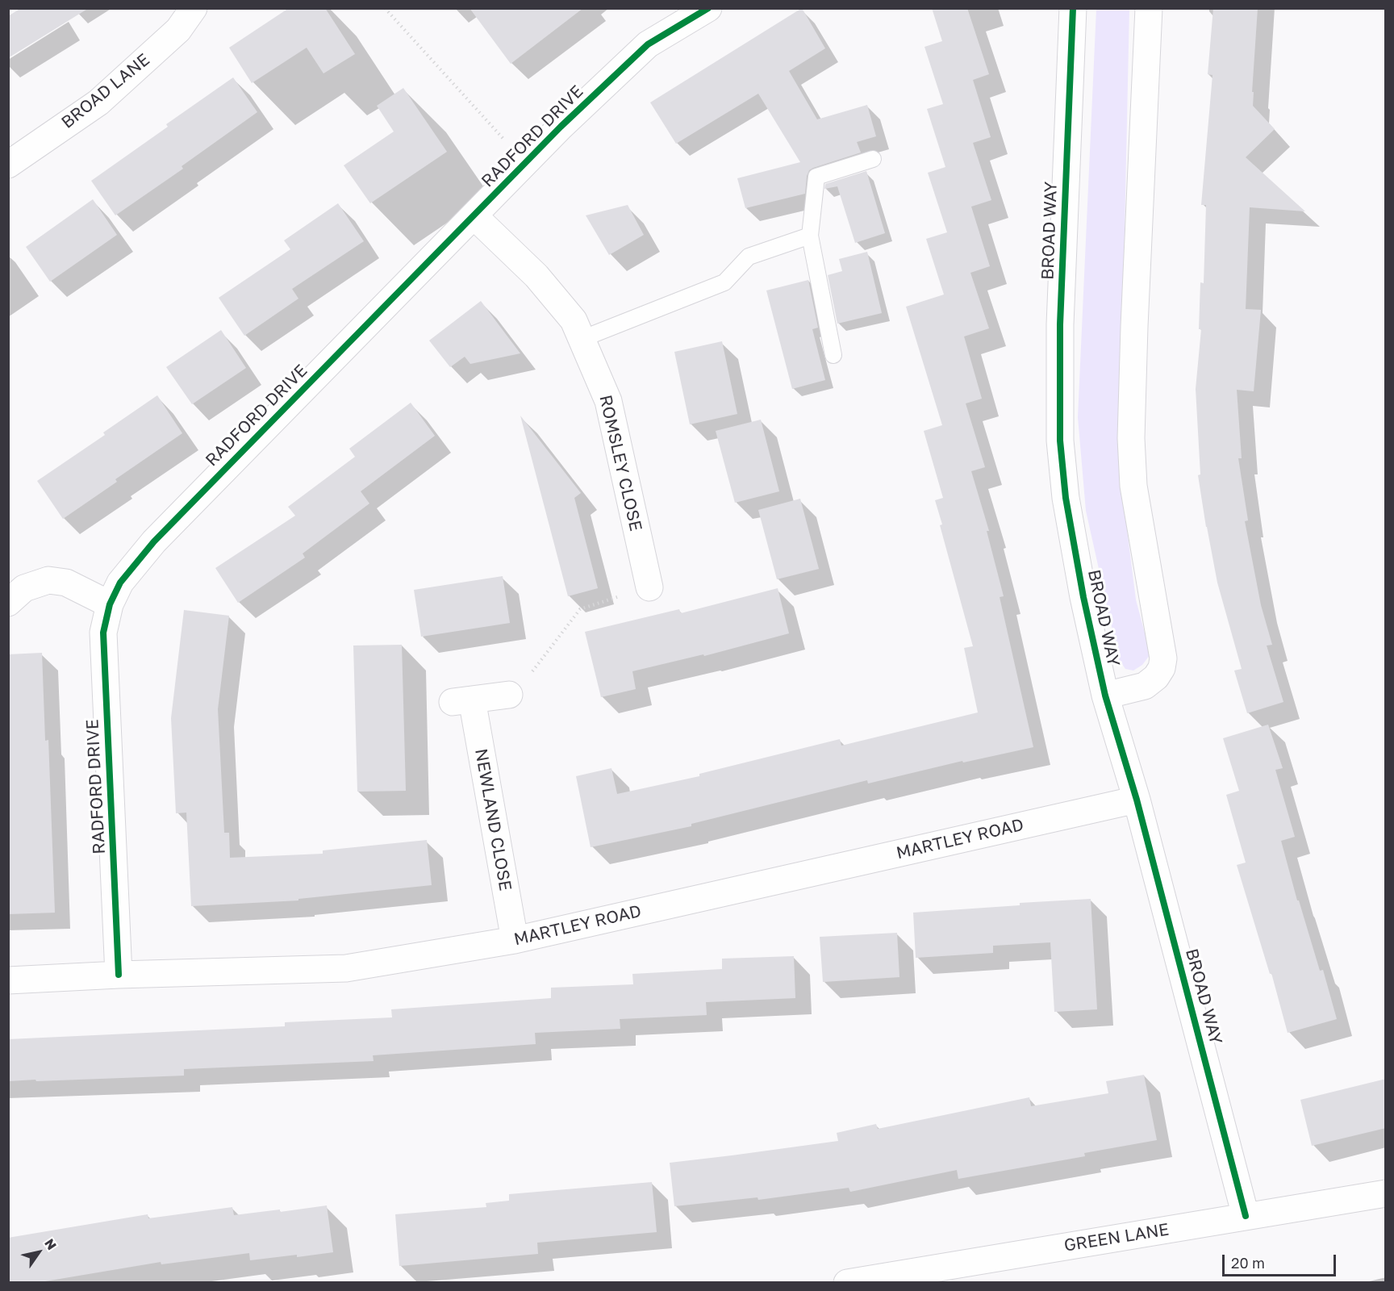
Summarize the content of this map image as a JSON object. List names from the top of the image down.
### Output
{
  "streets": {
    "street": [
      "BROAD LANE",
      "RADFORD DRIVE",
      "BROAD WAY",
      "ROMSLEY CLOSE",
      "NEWLAND CLOSE",
      "MARTLEY ROAD",
      "GREEN LANE"
    ]
  },
  "crossings": [
    ["RADFORD DRIVE", "ROMSLEY CLOSE"],
    ["RADFORD DRIVE", "MARTLEY ROAD"],
    ["BROAD WAY", "MARTLEY ROAD"],
    ["BROAD WAY", "GREEN LANE"],
    ["NEWLAND CLOSE", "MARTLEY ROAD"]
  ],
  "scale_bar": "20 m",
  "north": "top right"
}
